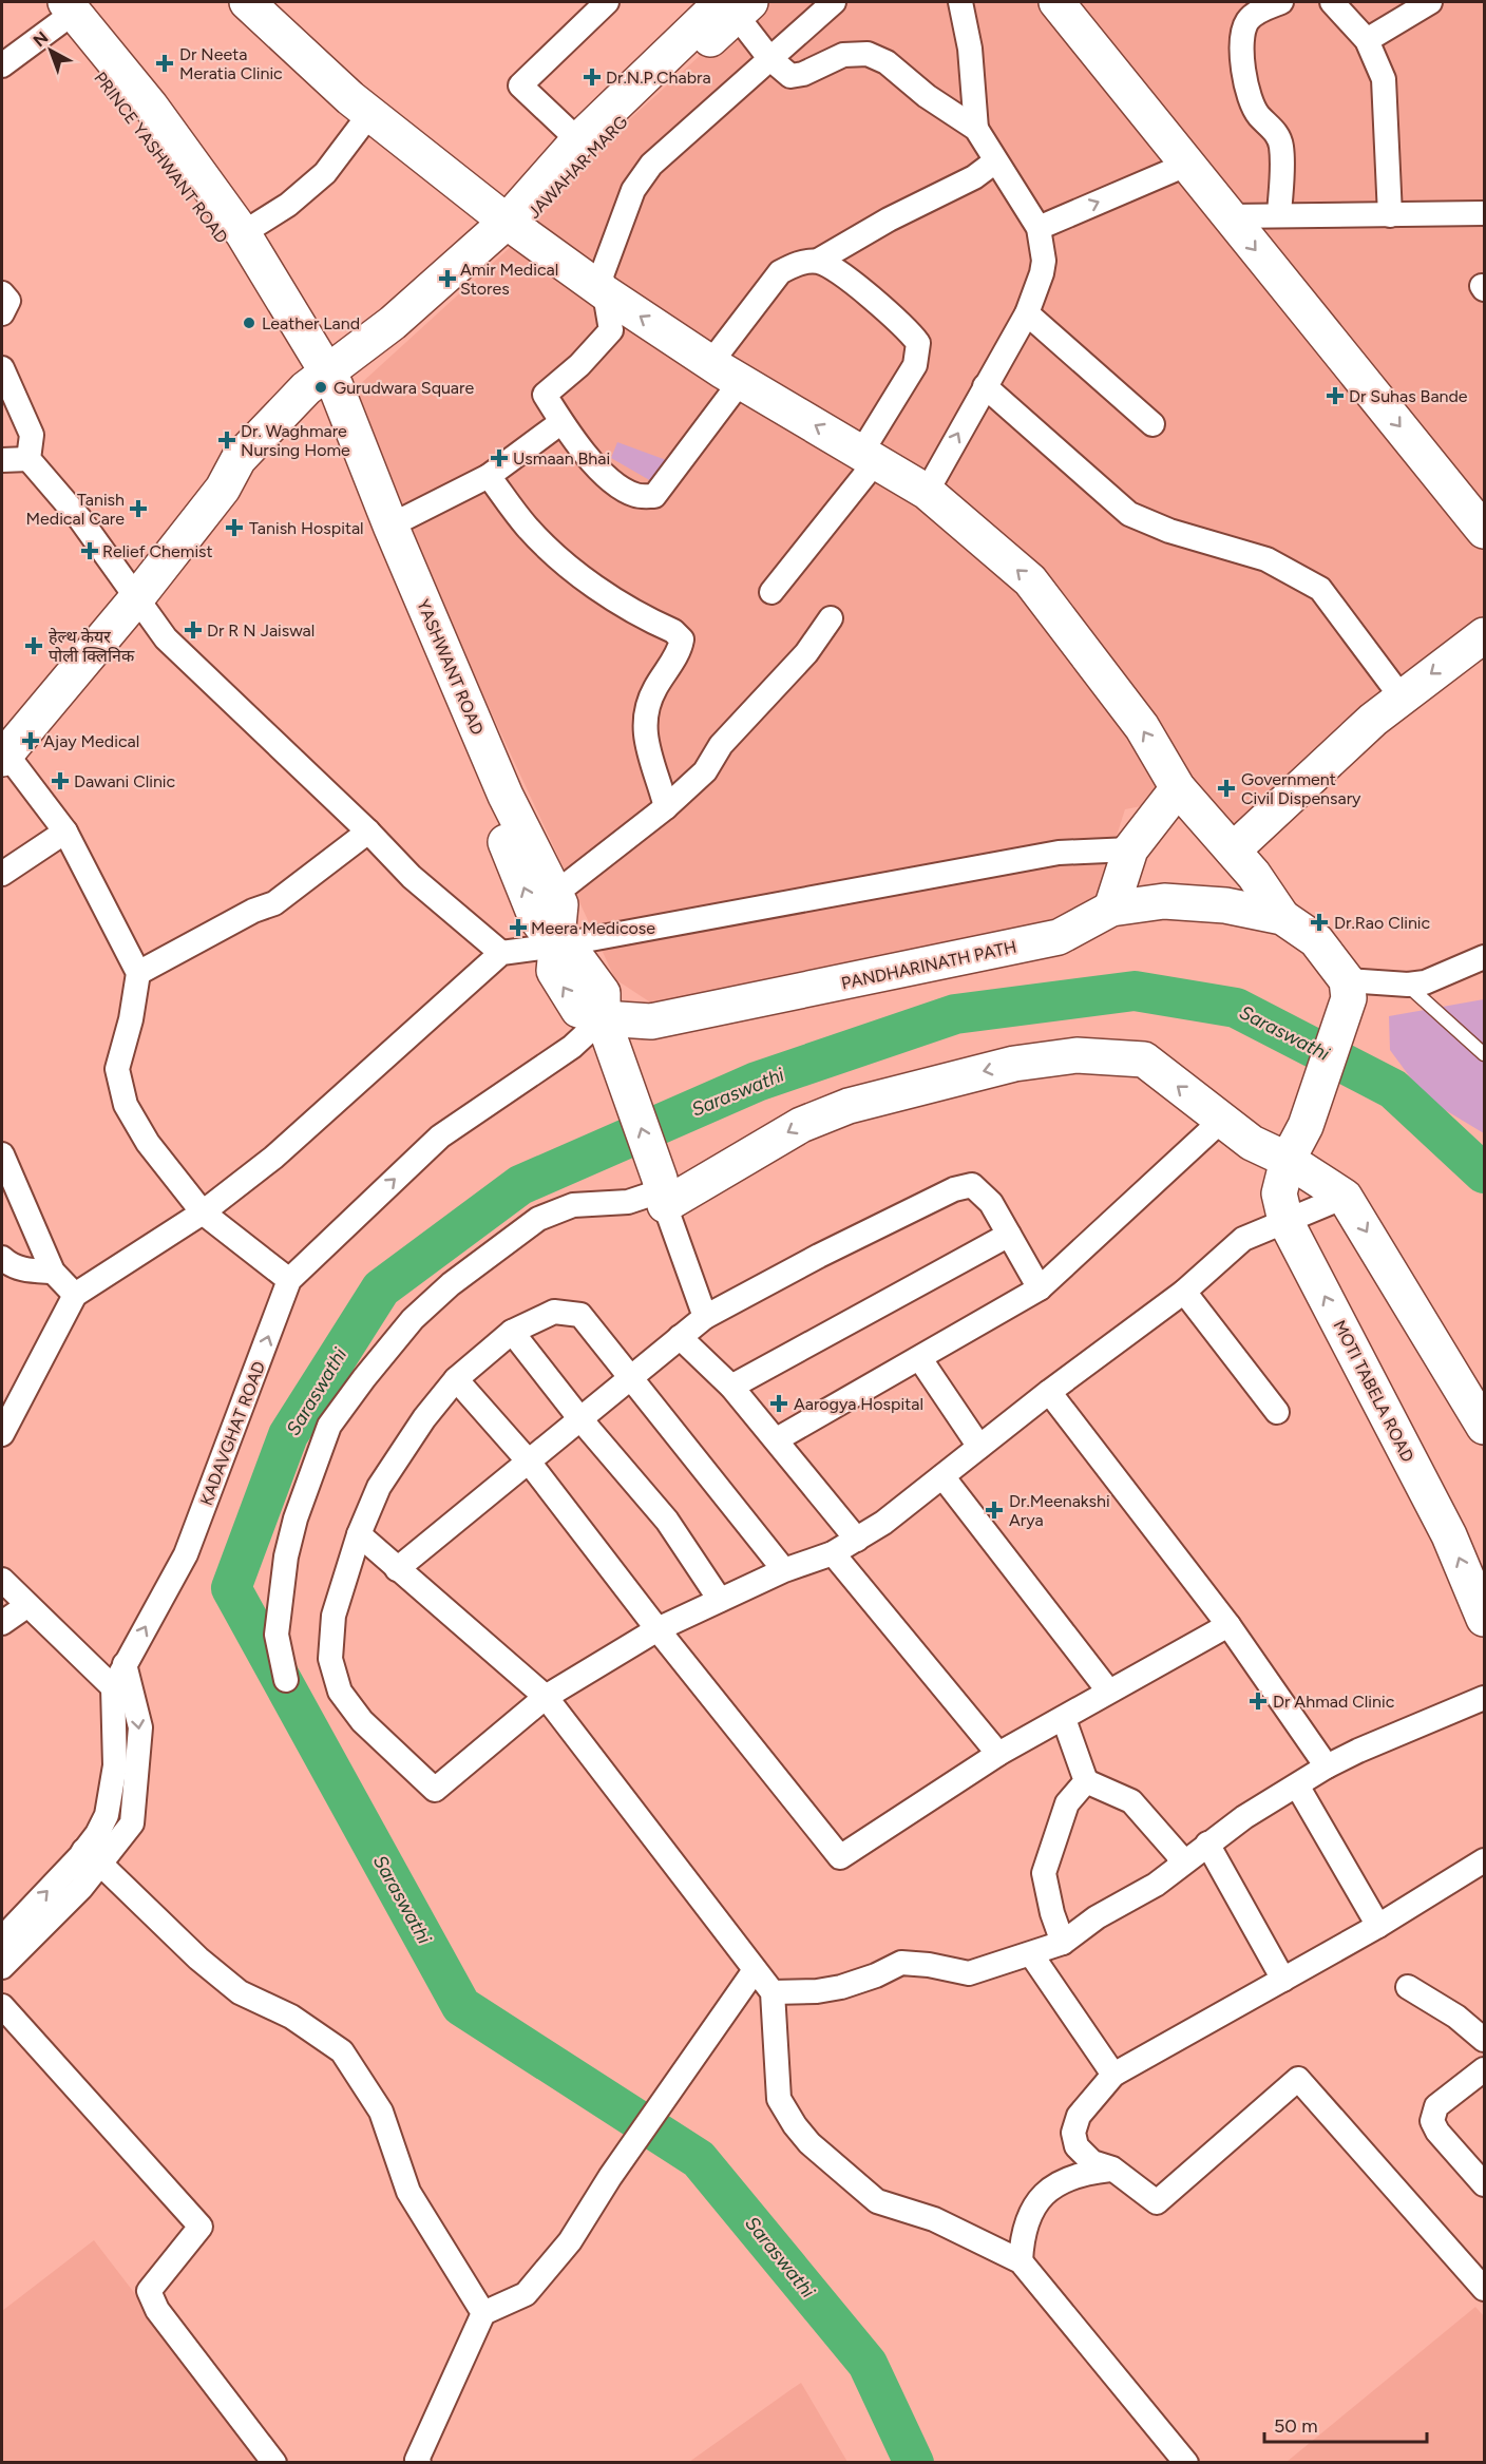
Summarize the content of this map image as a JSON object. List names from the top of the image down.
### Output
{
  "streets": {
    "main road": [
      "PRINCE YASHWANT ROAD",
      "JAWAHAR MARG",
      "YASHWANT ROAD",
      "PANDHARINATH PATH",
      "MOTI TABELA ROAD"
    ],
    "street": ["KADAVGHAT ROAD"]
  },
  "crossings": [
    ["PRINCE YASHWANT ROAD", "YASHWANT ROAD"],
    ["YASHWANT ROAD", "PANDHARINATH PATH"],
    ["YASHWANT ROAD", "KADAVGHAT ROAD"],
    ["PANDHARINATH PATH", "KADAVGHAT ROAD"]
  ],
  "water": ["Saraswathi"],
  "places": {
    "health": [
      "Dr Neeta Meratia Clinic",
      "Dr.N.P.Chabra",
      "Amir Medical Stores",
      "Dr Suhas Bande",
      "Dr. Waghmare Nursing Home",
      "Usmaan Bhai",
      "Tanish Medical Care",
      "Tanish Hospital",
      "Relief Chemist",
      "Dr R N Jaiswal",
      "हेल्थ केयर पोली क्लिनिक",
      "Ajay Medical",
      "Dawani Clinic",
      "Government Civil Dispensary",
      "Dr.Rao Clinic",
      "Meera Medicose",
      "Aarogya Hospital",
      "Dr.Meenakshi Arya",
      "Dr Ahmad Clinic"
    ],
    "other": ["Leather Land", "Gurudwara Square"]
  },
  "scale_bar": "50 m",
  "north": "top left"
}
